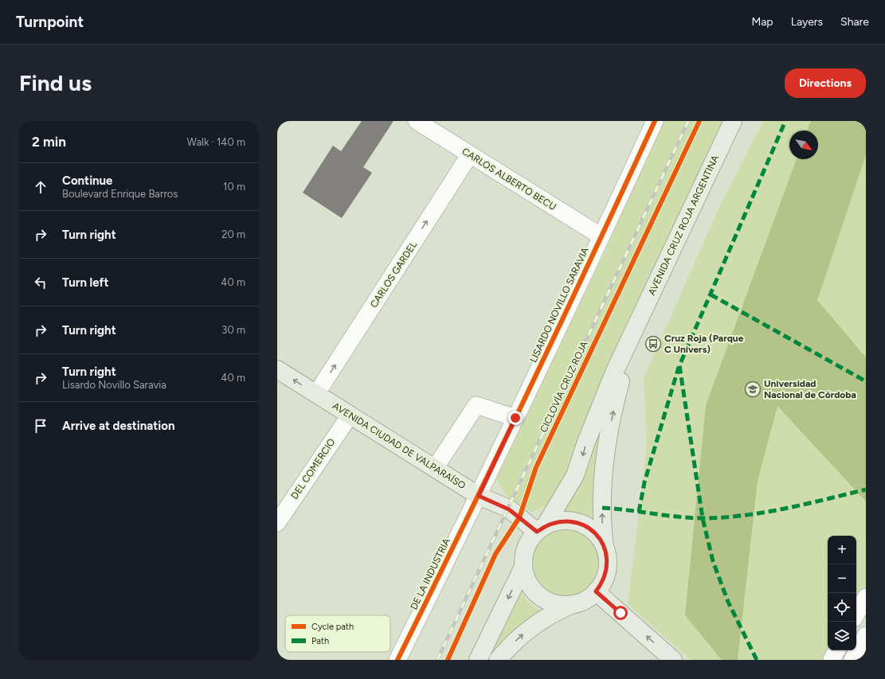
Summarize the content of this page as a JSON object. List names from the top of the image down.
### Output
{
  "streets": {
    "main road": ["AVENIDA CRUZ ROJA ARGENTINA", "AVENIDA CIUDAD DE VALPARAÍSO"],
    "street": [
      "CARLOS ALBERTO BECU",
      "CARLOS GARDEL",
      "LISARDO NOVILLO SARAVIA",
      "DEL COMERCIO",
      "DE LA INDUSTRIA"
    ],
    "cycle path": ["CICLOVÍA CRUZ ROJA"]
  },
  "crossings": [
    ["CARLOS ALBERTO BECU", "CARLOS GARDEL"],
    ["CARLOS ALBERTO BECU", "LISARDO NOVILLO SARAVIA"],
    ["AVENIDA CRUZ ROJA ARGENTINA", "AVENIDA CIUDAD DE VALPARAÍSO"],
    ["CARLOS GARDEL", "AVENIDA CIUDAD DE VALPARAÍSO"],
    ["LISARDO NOVILLO SARAVIA", "AVENIDA CIUDAD DE VALPARAÍSO"],
    ["LISARDO NOVILLO SARAVIA", "DE LA INDUSTRIA"],
    ["AVENIDA CIUDAD DE VALPARAÍSO", "DEL COMERCIO"],
    ["AVENIDA CIUDAD DE VALPARAÍSO", "DE LA INDUSTRIA"]
  ],
  "one_way": ["CARLOS GARDEL"],
  "places": {
    "bus stop": ["Cruz Roja (Parque C Univers)"],
    "school or university": ["Universidad Nacional de Córdoba"]
  },
  "legend": ["Cycle path", "Path"],
  "north": "bottom right",
  "page": {
    "header": "Turnpoint",
    "nav": ["Map", "Layers", "Share"],
    "buttons": "Directions",
    "title": "Find us",
    "heading": ["2 min", "Walk · 140 m"],
    "list": [
      ["Continue", "Boulevard Enrique Barros", "10 m"],
      ["Turn right", "20 m"],
      ["Turn left", "40 m"],
      ["Turn right", "30 m"],
      ["Turn right", "Lisardo Novillo Saravia", "40 m"],
      "Arrive at destination"
    ],
    "map_buttons": ["+", "−"]
  }
}
